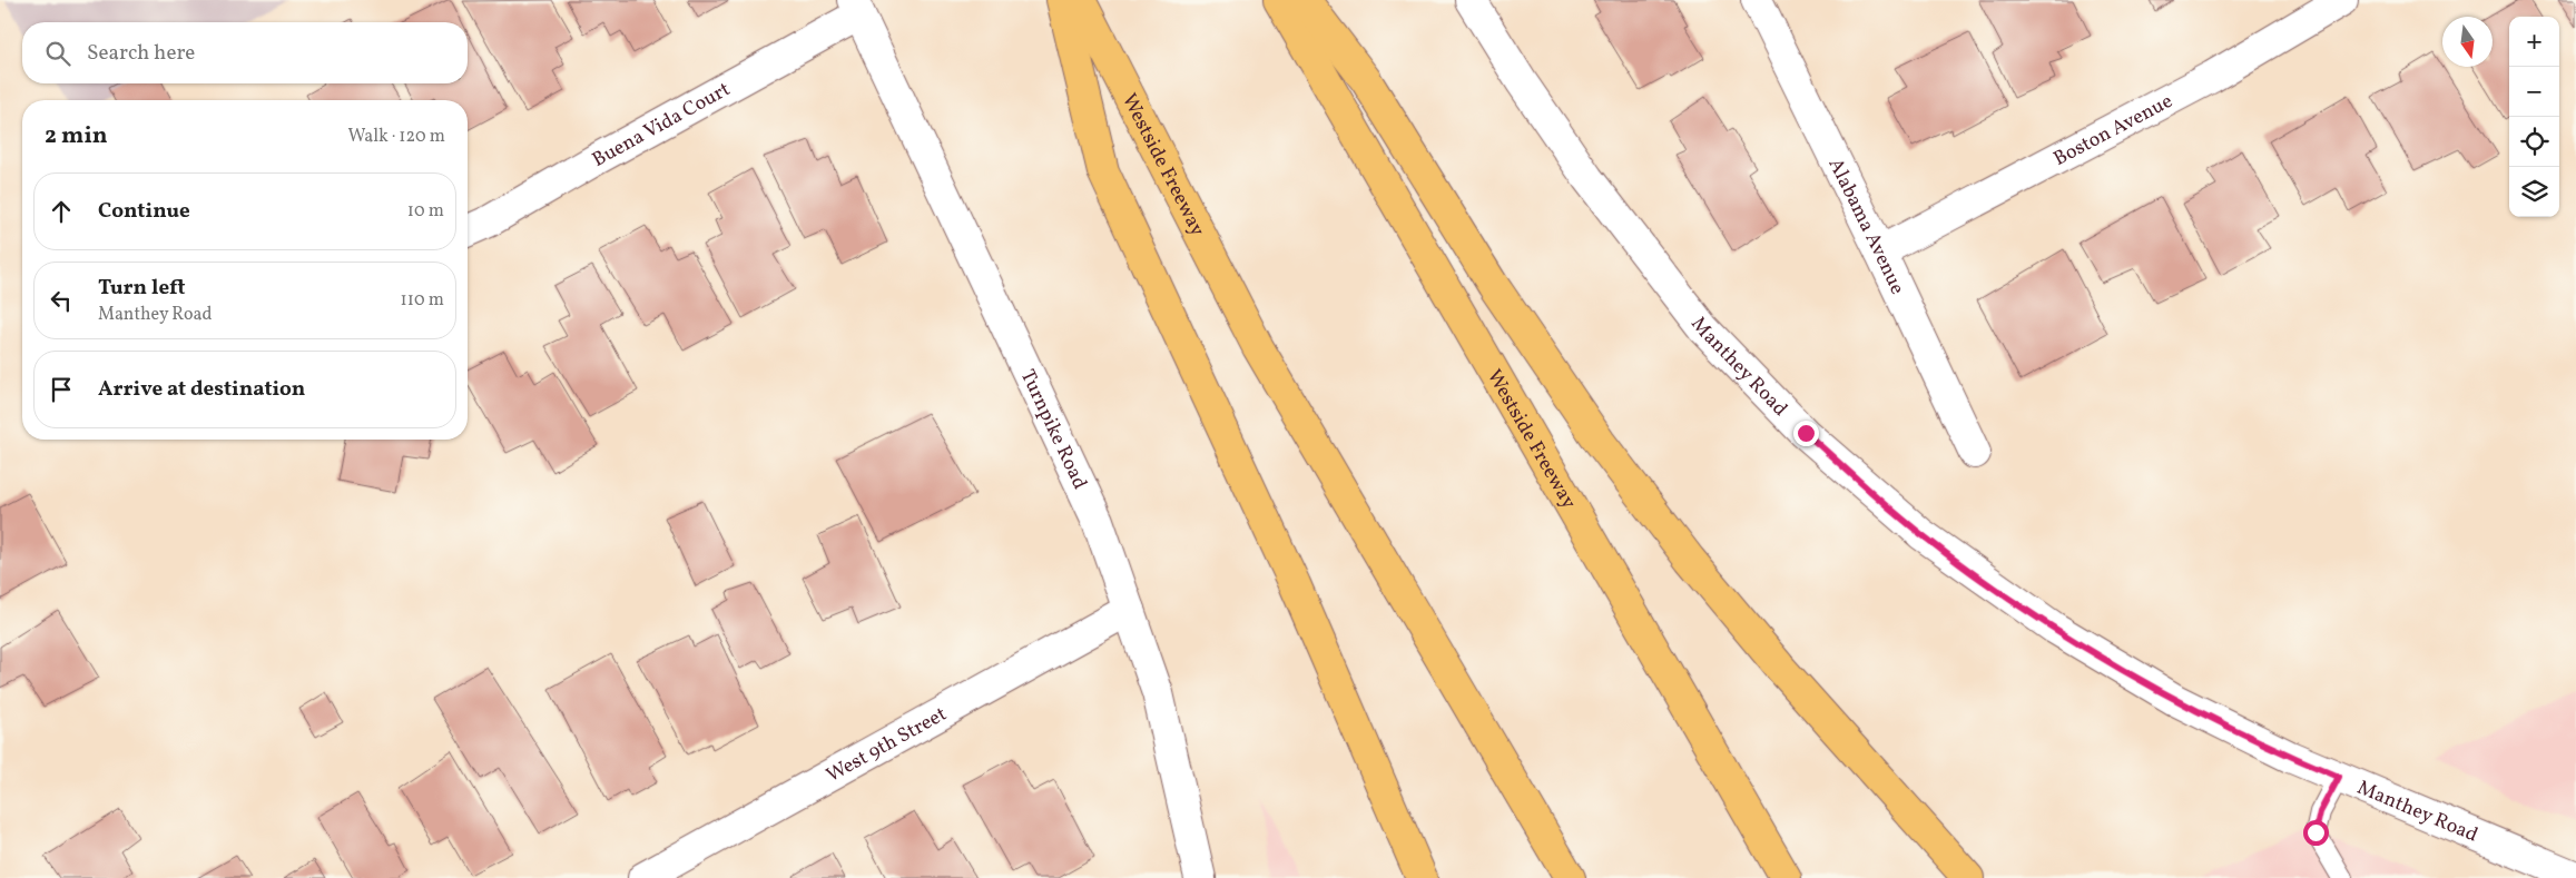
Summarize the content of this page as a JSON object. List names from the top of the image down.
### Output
{
  "streets": {
    "highway": ["Westside Freeway"],
    "street": [
      "Buena Vida Court",
      "Boston Avenue",
      "Alabama Avenue",
      "Manthey Road",
      "Turnpike Road",
      "West 9th Street"
    ]
  },
  "crossings": [
    ["Buena Vida Court", "Turnpike Road"],
    ["Boston Avenue", "Alabama Avenue"],
    ["Turnpike Road", "West 9th Street"]
  ],
  "north": "bottom",
  "page": {
    "map_buttons": ["+", "−"],
    "search": "Search here",
    "heading": ["2 min", "Walk · 120 m"],
    "list": [
      ["Continue", "10 m"],
      ["Turn left", "Manthey Road", "110 m"],
      "Arrive at destination"
    ]
  }
}
